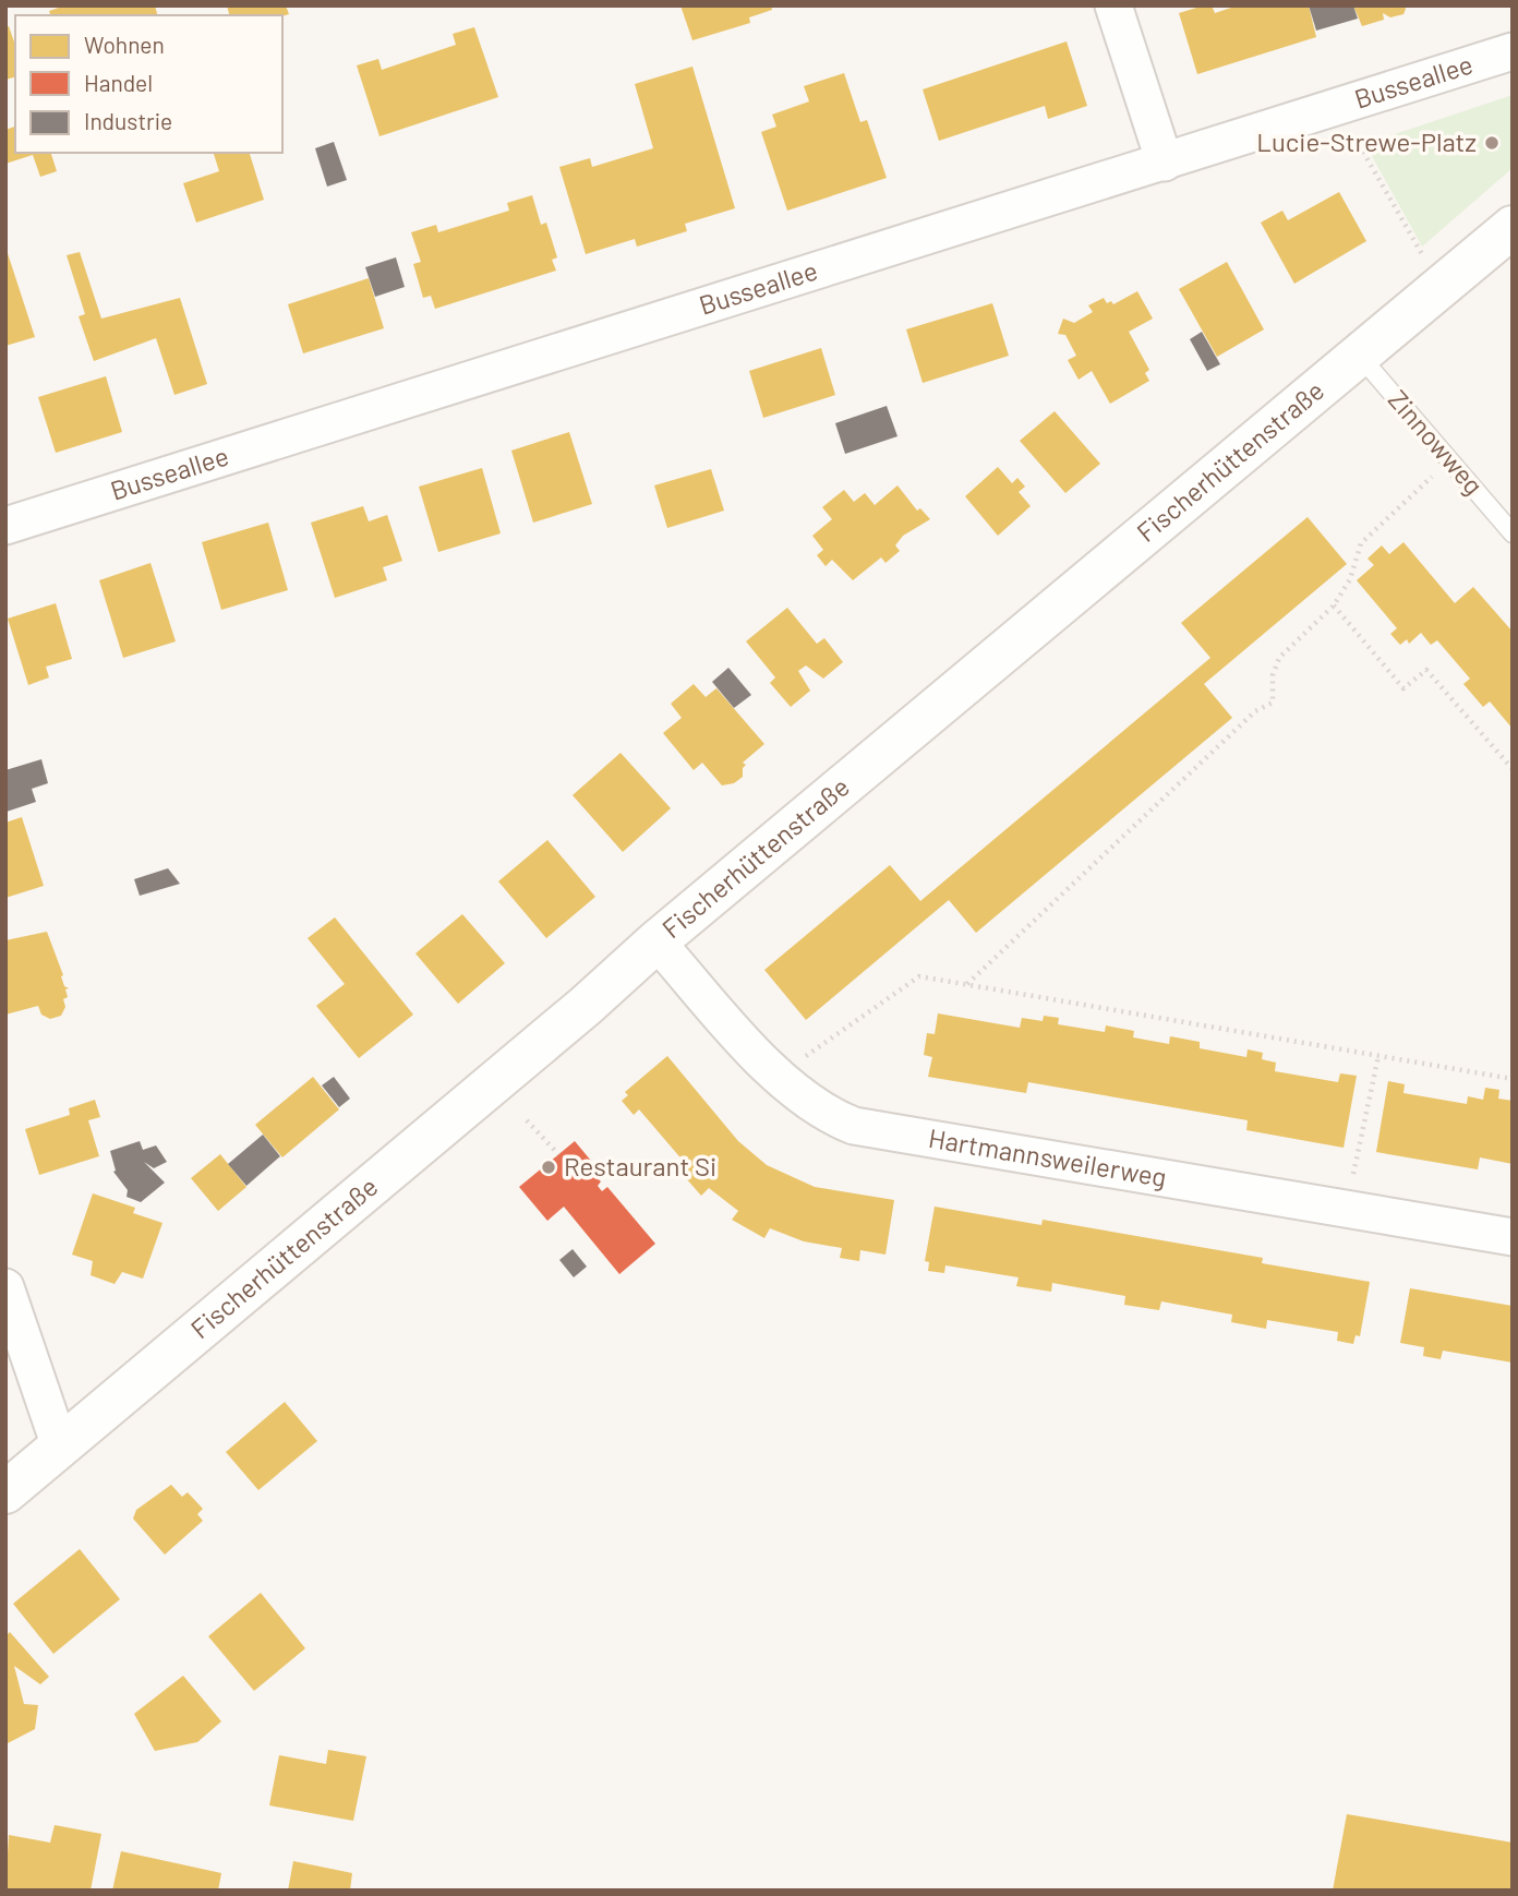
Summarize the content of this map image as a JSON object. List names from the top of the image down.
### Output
{
  "streets": {
    "street": ["Busseallee", "Fischerhüttenstraße", "Hartmannsweilerweg"],
    "lane": ["Zinnowweg"]
  },
  "crossings": [
    ["Zinnowweg", "Fischerhüttenstraße"],
    ["Fischerhüttenstraße", "Hartmannsweilerweg"]
  ],
  "places": ["Lucie-Strewe-Platz", "Restaurant Si"],
  "legend": ["Wohnen", "Handel", "Industrie"]
}
